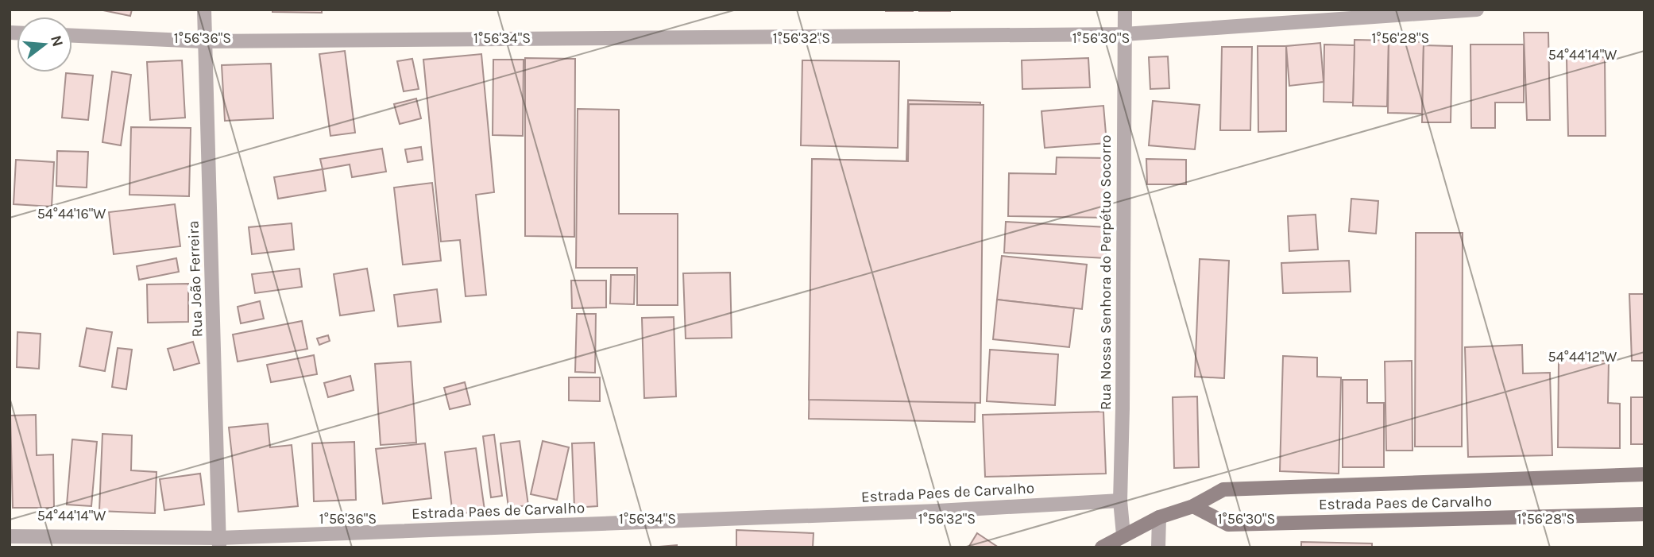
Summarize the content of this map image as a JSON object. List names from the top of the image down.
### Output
{
  "streets": {
    "main road": ["Estrada Paes de Carvalho"],
    "street": ["Rua Nossa Senhora do Perpétuo Socorro", "Rua João Ferreira"]
  },
  "crossings": [
    ["Rua Nossa Senhora do Perpétuo Socorro", "Estrada Paes de Carvalho"],
    ["Rua João Ferreira", "Estrada Paes de Carvalho"]
  ],
  "north": "right",
  "coordinates": [
    "1°56'36\"S",
    "1°56'34\"S",
    "1°56'32\"S",
    "1°56'30\"S",
    "1°56'28\"S",
    "54°44'14\"W",
    "54°44'16\"W",
    "54°44'12\"W"
  ]
}
